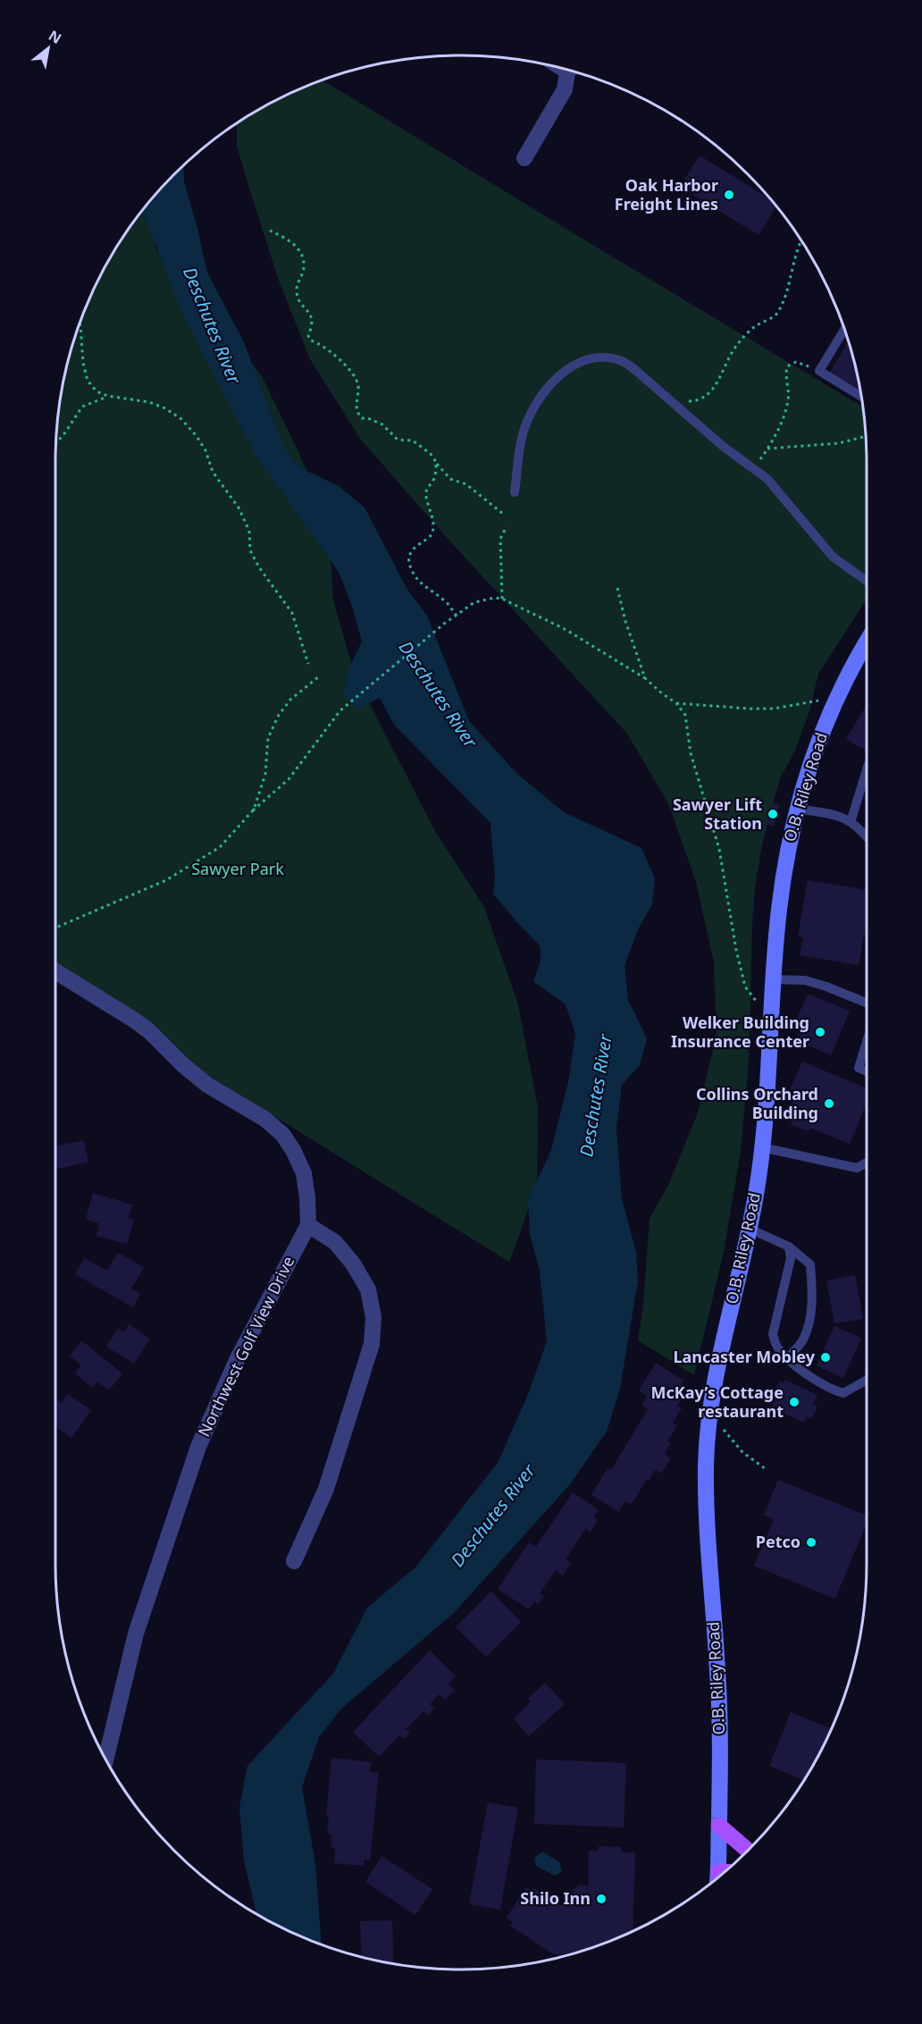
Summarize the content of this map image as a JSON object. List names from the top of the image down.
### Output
{
  "streets": {
    "street": ["O.B. Riley Road", "Northwest Golf View Drive"]
  },
  "water": ["Deschutes River"],
  "parks": ["Sawyer Park"],
  "places": [
    "Oak Harbor Freight Lines",
    "Sawyer Lift Station",
    "Welker Building Insurance Center",
    "Collins Orchard Building",
    "Lancaster Mobley",
    "McKay’s Cottage restaurant",
    "Petco",
    "Shilo Inn"
  ],
  "north": "top right"
}
